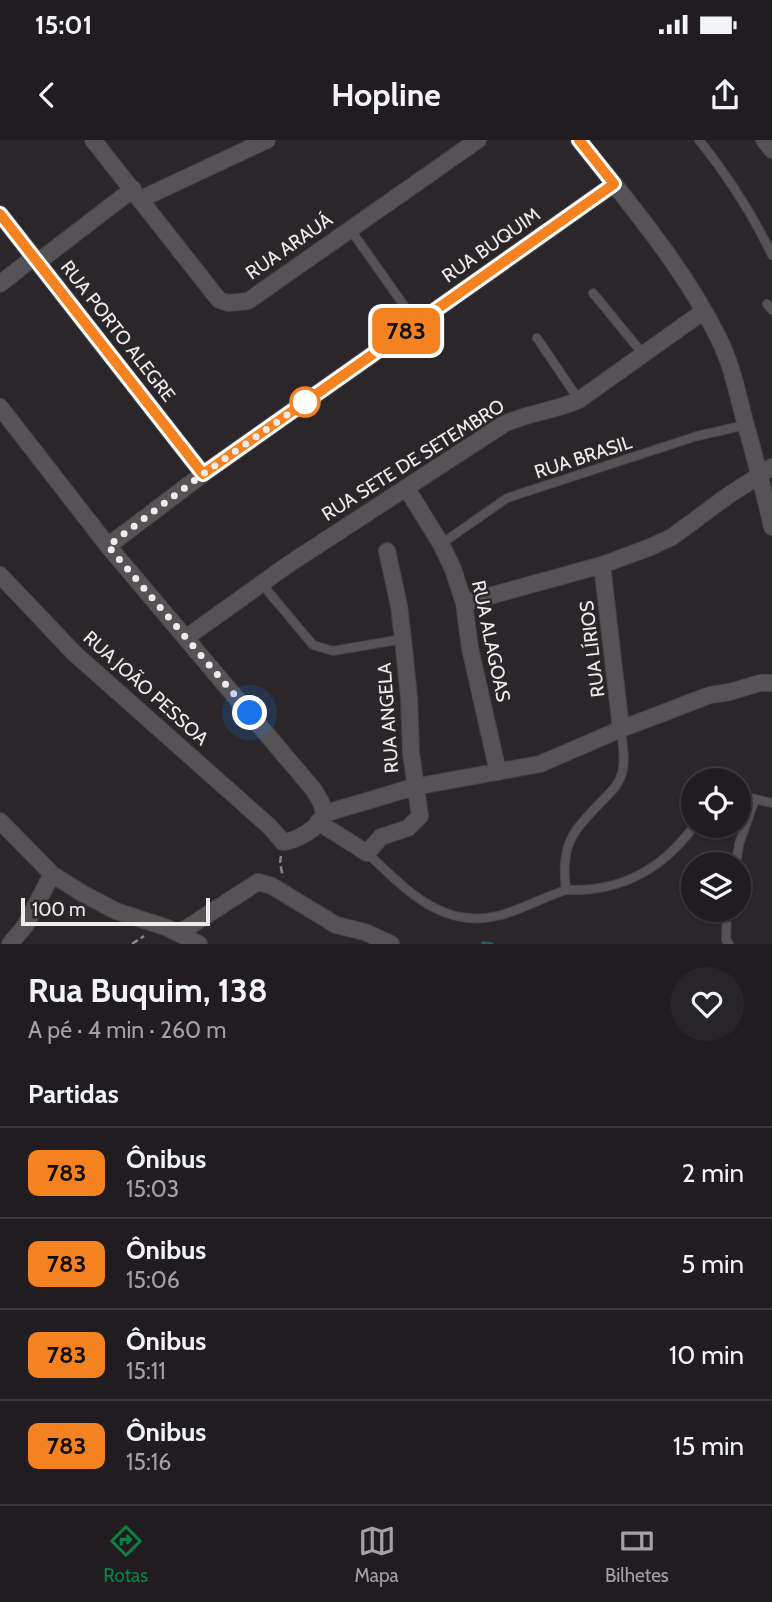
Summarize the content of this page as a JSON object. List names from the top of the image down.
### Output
{
  "streets": {
    "street": [
      "RUA BUQUIM",
      "RUA ARAUÁ",
      "RUA PORTO ALEGRE",
      "RUA SETE DE SETEMBRO",
      "RUA ALAGOAS",
      "RUA LÍRIOS",
      "RUA JOÃO PESSOA",
      "RUA ANGELA"
    ],
    "lane": ["RUA BRASIL"]
  },
  "crossings": [
    ["RUA BUQUIM", "RUA PORTO ALEGRE"],
    ["RUA BRASIL", "RUA ALAGOAS"],
    ["RUA SETE DE SETEMBRO", "RUA ALAGOAS"]
  ],
  "lines": ["bus line 783"],
  "scale_bar": "100 m",
  "page": {
    "status": "15:01",
    "header": "Hopline",
    "on_map": "783",
    "scale": "100 m",
    "heading": [
      ["Rua Buquim, 138", "A pé · 4 min · 260 m"],
      "Partidas"
    ],
    "list": [
      {
        "mark": "783",
        "name": "Ônibus",
        "note": "15:03",
        "value": "2 min"
      },
      {
        "mark": "783",
        "name": "Ônibus",
        "note": "15:06",
        "value": "5 min"
      },
      {
        "mark": "783",
        "name": "Ônibus",
        "note": "15:11",
        "value": "10 min"
      },
      {
        "mark": "783",
        "name": "Ônibus",
        "note": "15:16",
        "value": "15 min"
      }
    ],
    "tabs": ["Rotas", "Mapa", "Bilhetes"]
  }
}
